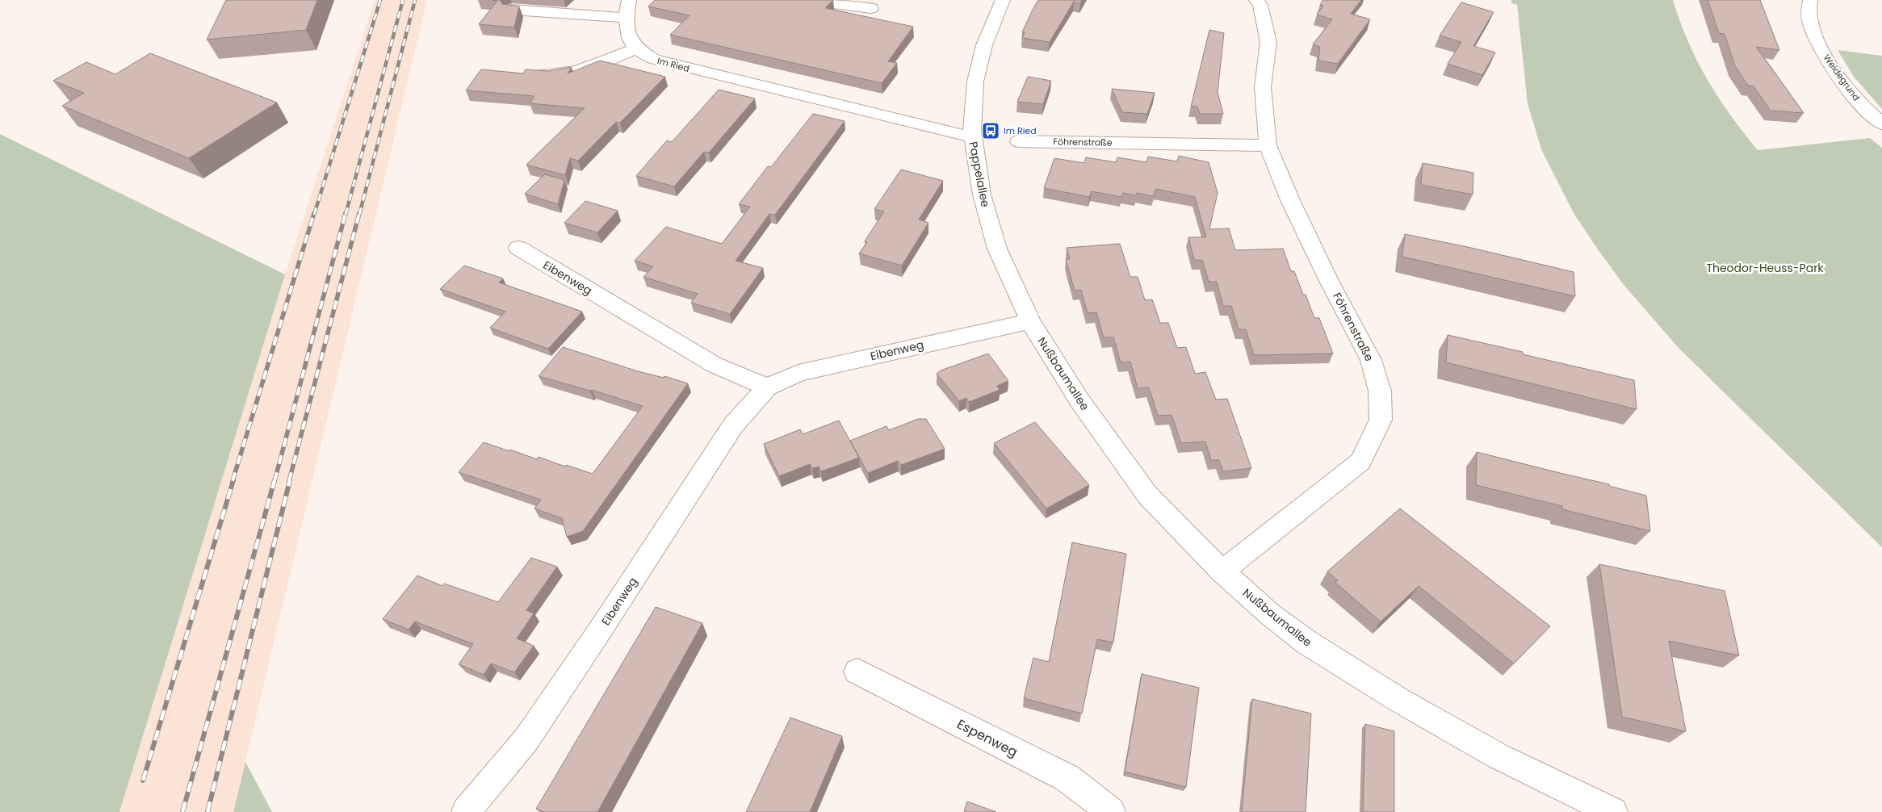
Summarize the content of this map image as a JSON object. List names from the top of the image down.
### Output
{
  "streets": {
    "street": [
      "Im Ried",
      "Weidegrund",
      "Föhrenstraße",
      "Pappelallee",
      "Eibenweg",
      "Nußbaumallee",
      "Espenweg"
    ]
  },
  "crossings": [
    ["Im Ried", "Pappelallee"],
    ["Föhrenstraße", "Nußbaumallee"],
    ["Pappelallee", "Eibenweg"],
    ["Pappelallee", "Nußbaumallee"],
    ["Eibenweg", "Nußbaumallee"]
  ],
  "parks": ["Theodor-Heuss-Park"],
  "places": {
    "bus stop": ["Im Ried"]
  }
}
